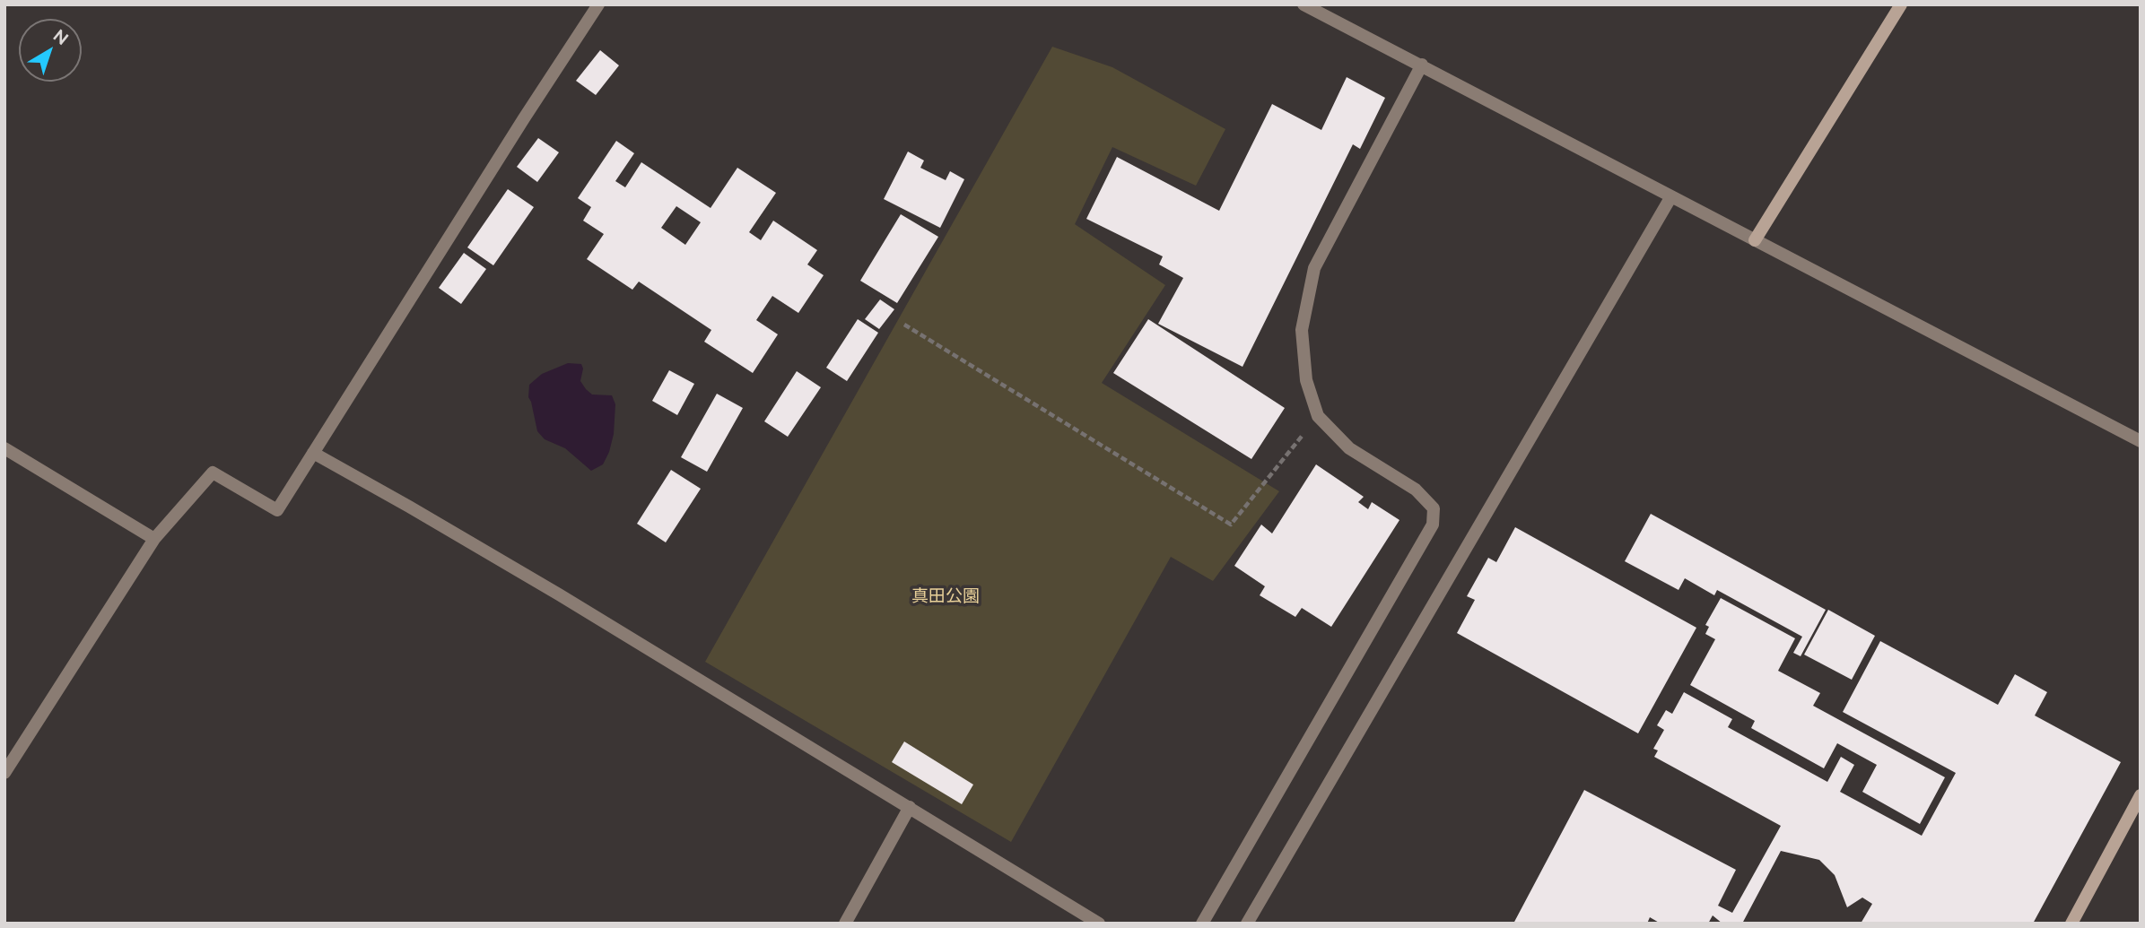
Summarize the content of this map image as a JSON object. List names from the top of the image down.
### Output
{
  "parks": ["真田公園"],
  "north": "top right"
}
